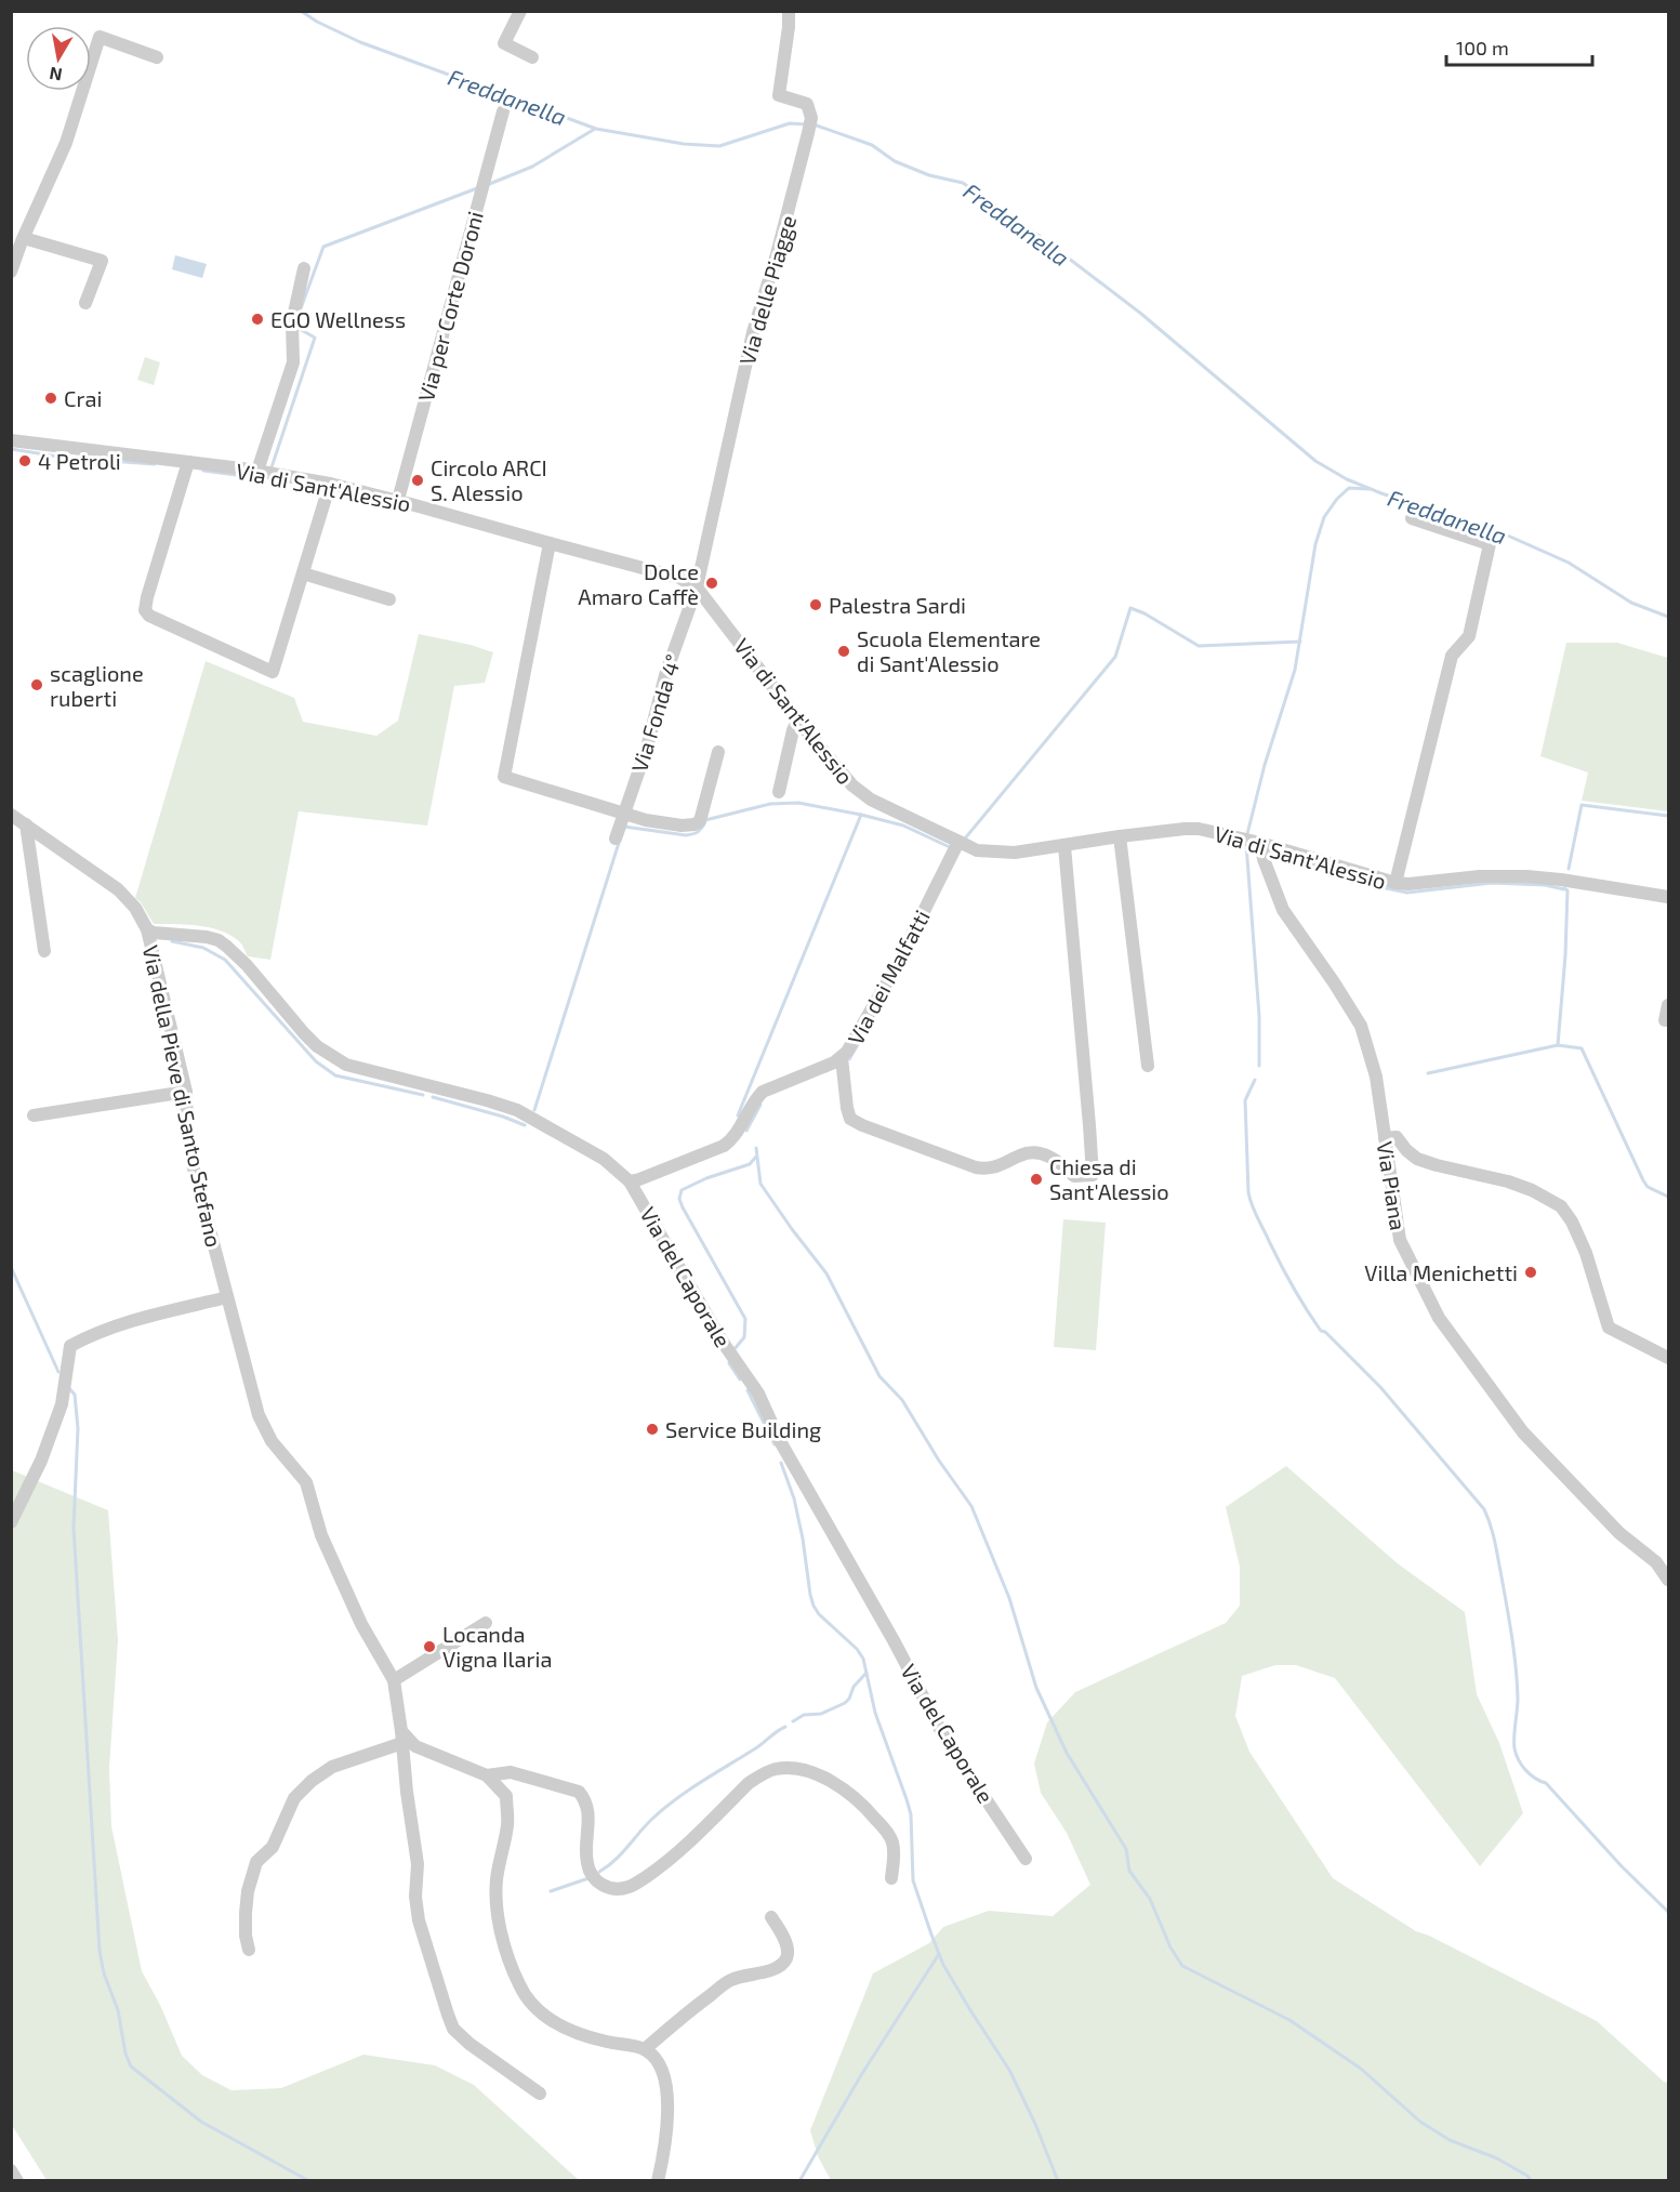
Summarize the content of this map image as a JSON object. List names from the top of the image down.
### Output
{
  "streets": {
    "street": [
      "Via delle Piagge",
      "Via per Corte Doroni",
      "Via di Sant'Alessio",
      "Via Fonda 4°",
      "Via dei Malfatti",
      "Via della Pieve di Santo Stefano",
      "Via Piana",
      "Via del Caporale"
    ]
  },
  "crossings": [
    ["Via delle Piagge", "Via di Sant'Alessio"],
    ["Via delle Piagge", "Via Fonda 4°"],
    ["Via per Corte Doroni", "Via di Sant'Alessio"],
    ["Via di Sant'Alessio", "Via Fonda 4°"],
    ["Via di Sant'Alessio", "Via dei Malfatti"],
    ["Via di Sant'Alessio", "Via Piana"],
    ["Via dei Malfatti", "Via del Caporale"],
    ["Via della Pieve di Santo Stefano", "Via del Caporale"]
  ],
  "water": ["Freddanella"],
  "places": [
    "EGO Wellness",
    "Crai",
    "4 Petroli",
    "Circolo ARCI S. Alessio",
    "Dolce Amaro Caffè",
    "Palestra Sardi",
    "Scuola Elementare di Sant'Alessio",
    "scaglione ruberti",
    "Chiesa di Sant'Alessio",
    "Villa Menichetti",
    "Service Building",
    "Locanda Vigna Ilaria"
  ],
  "scale_bar": "100 m",
  "north": "bottom"
}
